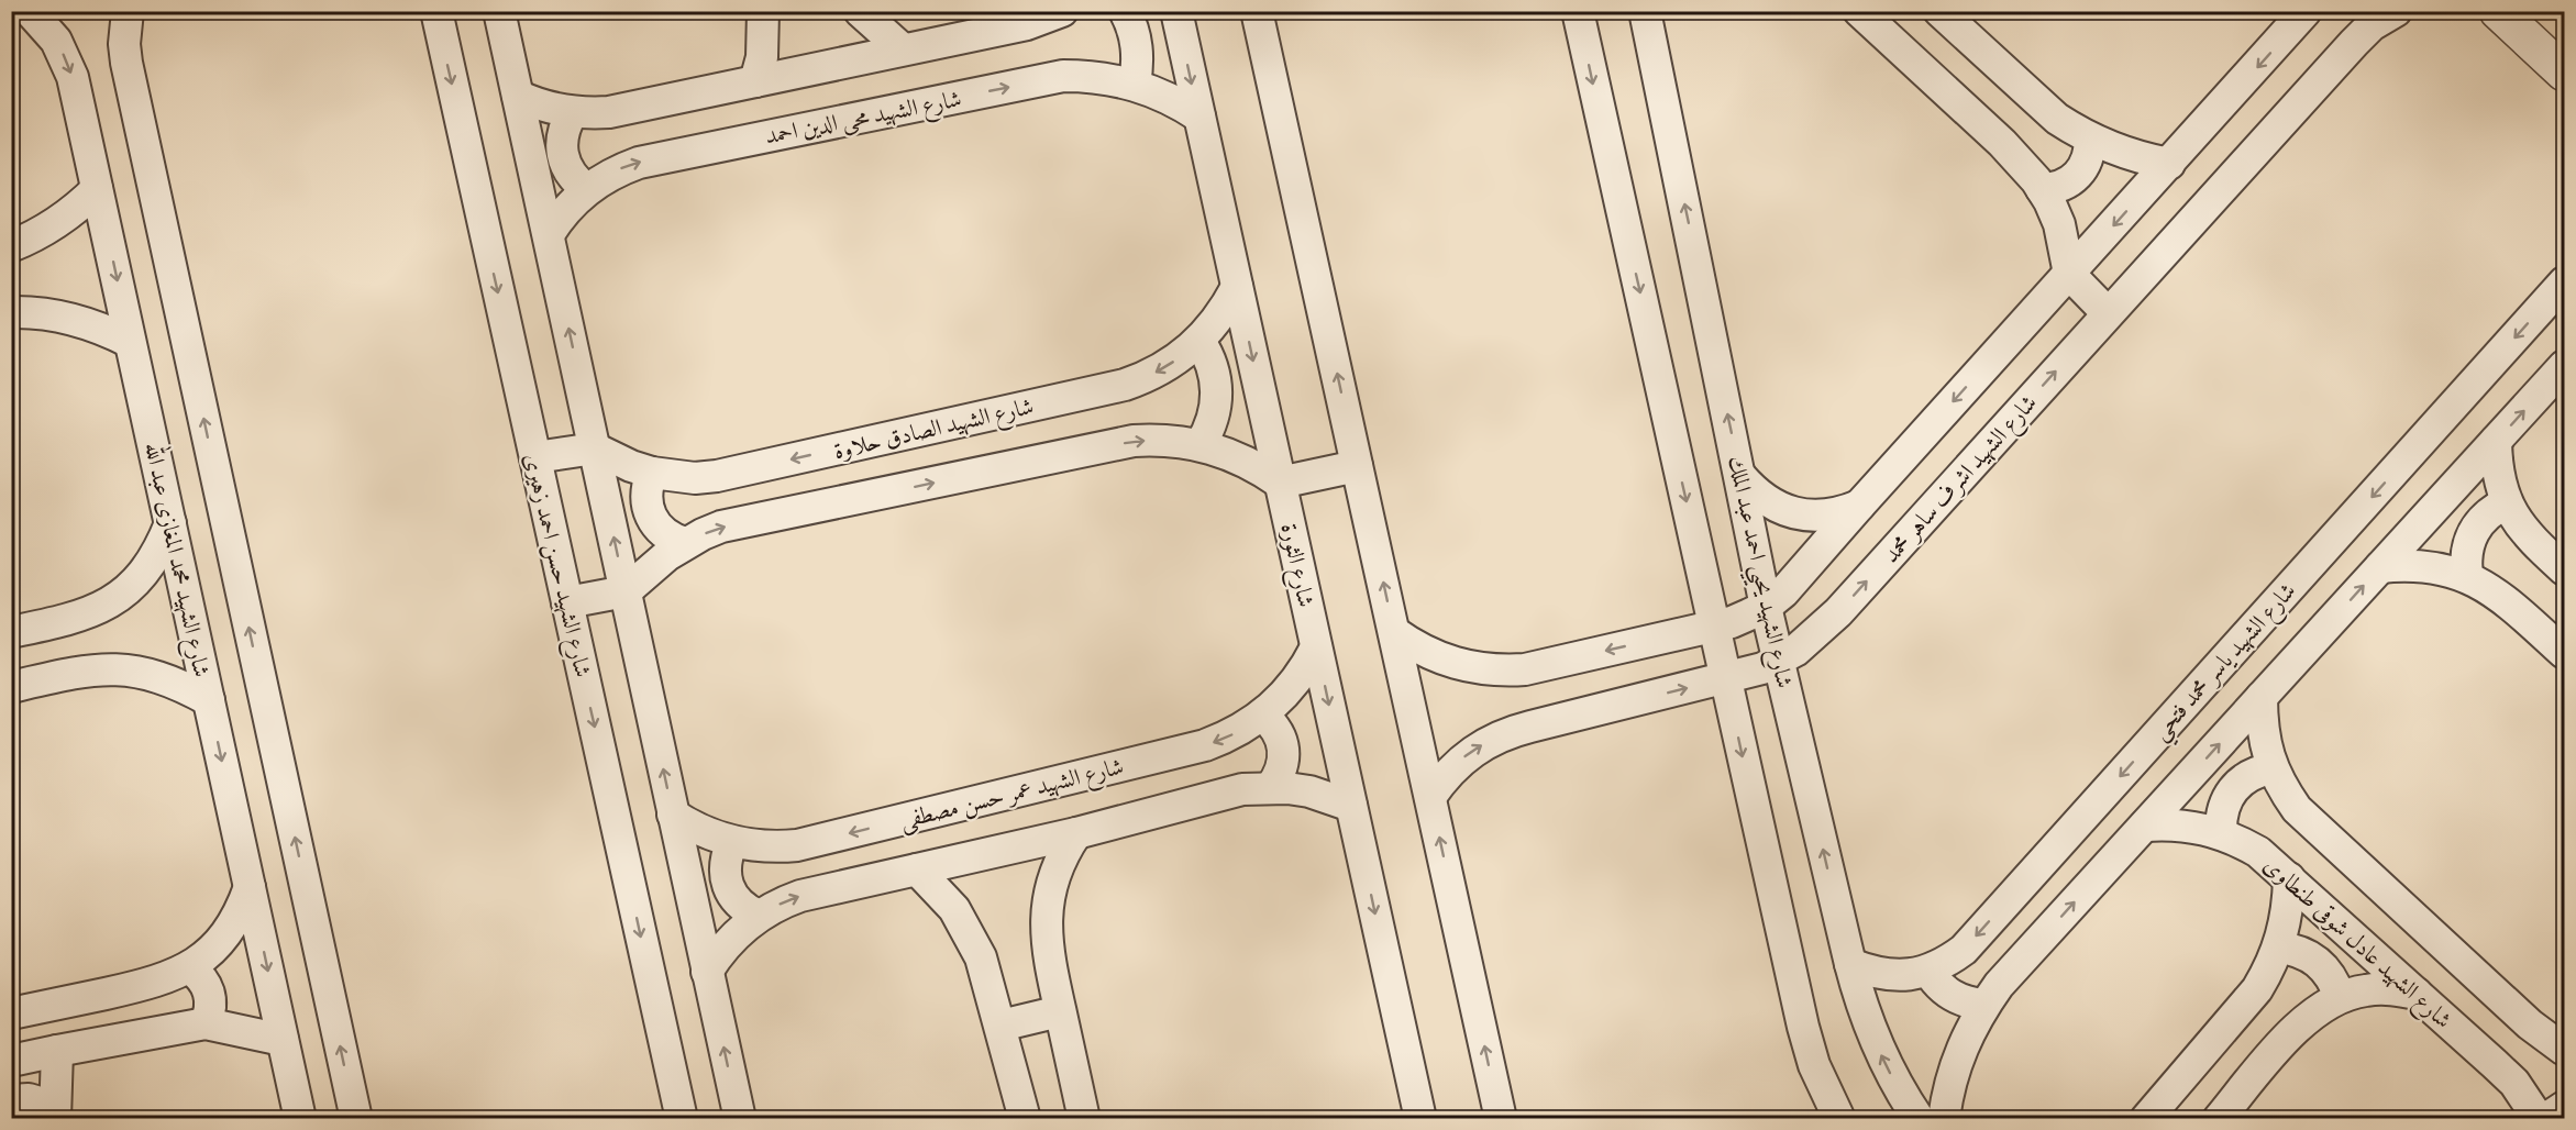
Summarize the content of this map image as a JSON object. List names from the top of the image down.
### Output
{
  "streets": {
    "street": [
      "شارع الشهيد محى الدين احمد",
      "شارع الشهيد الصادق حلاوة",
      "شارع الشهيد اشرف ساهر محمد",
      "شارع الشهيد محمد المغازى عبد الله",
      "شارع الشهيد حسن احمد زهيرى",
      "شارع الثورة",
      "شارع الشهيد يحيي احمد عبد الملك",
      "شارع الشهيد ياسر محمد فتحي",
      "شارع الشهيد عمر حسن مصطفى",
      "شارع الشهيد عادل شوقى طنطاوى"
    ]
  },
  "crossings": [
    ["شارع الشهيد محى الدين احمد", "شارع الثورة"],
    ["شارع الشهيد الصادق حلاوة", "شارع الثورة"],
    ["شارع الشهيد اشرف ساهر محمد", "شارع الشهيد يحيي احمد عبد الملك"],
    ["شارع الثورة", "شارع الشهيد عمر حسن مصطفى"],
    ["شارع الشهيد يحيي احمد عبد الملك", "شارع الشهيد ياسر محمد فتحي"]
  ]
}
